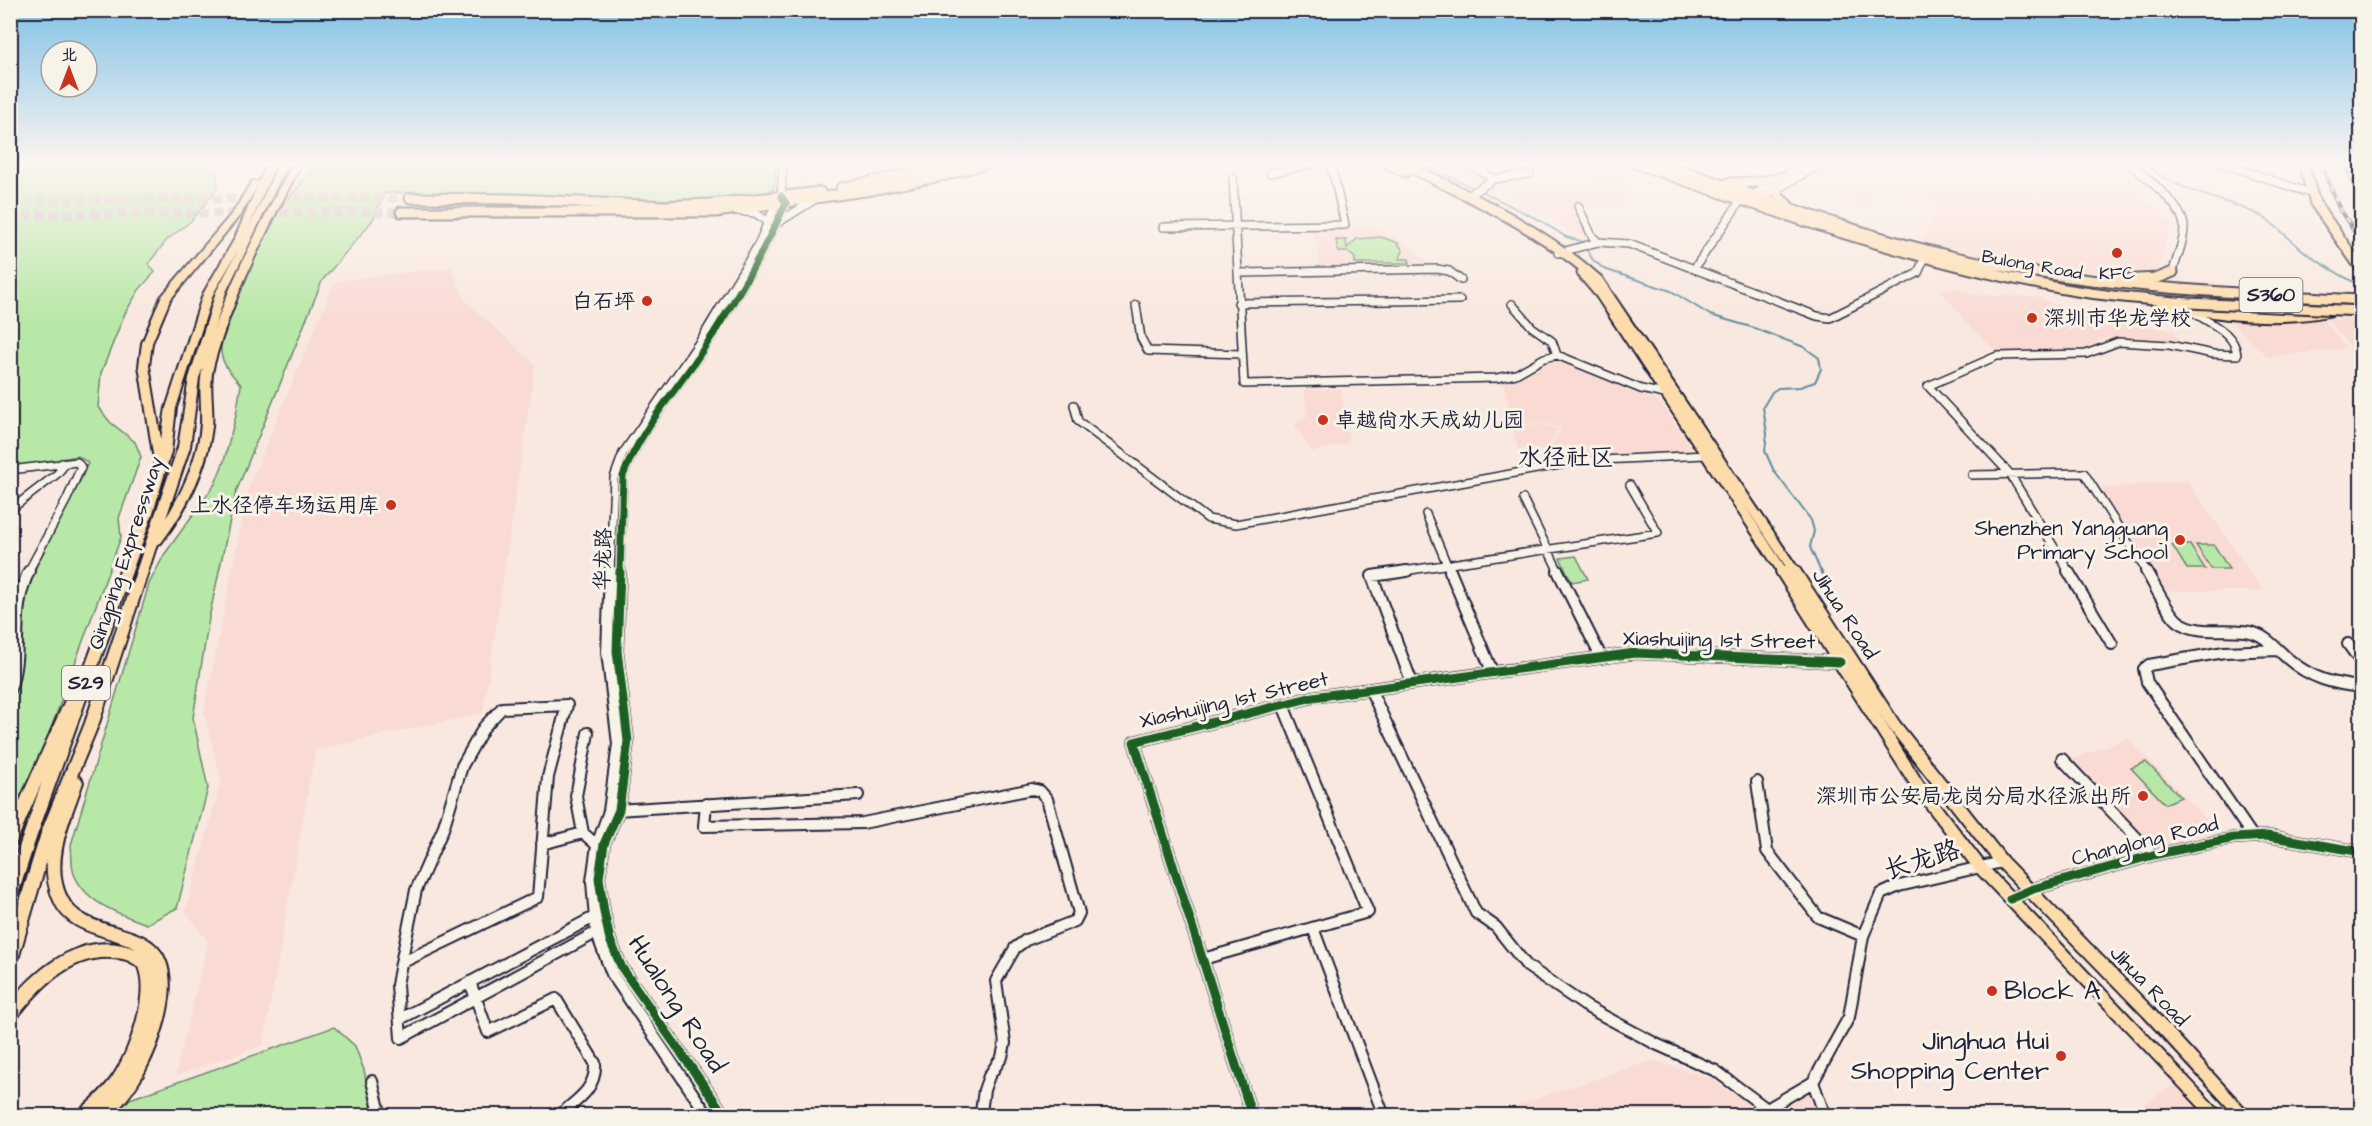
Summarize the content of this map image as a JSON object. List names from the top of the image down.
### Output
{
  "streets": {
    "highway": ["Qingping Expressway", "S29"],
    "main road": ["Bulong Road", "S360", "Jihua Road"],
    "street": [
      "华龙路",
      "Xiashuijing 1st Street",
      "Changlong Road",
      "长龙路",
      "Hualong Road"
    ]
  },
  "crossings": [
    ["Bulong Road", "S360"],
    ["华龙路", "Hualong Road"],
    ["Jihua Road", "Xiashuijing 1st Street"],
    ["Jihua Road", "Changlong Road"],
    ["Jihua Road", "长龙路"]
  ],
  "districts": ["水径社区"],
  "places": [
    "KFC",
    "白石坪",
    "深圳市华龙学校",
    "卓越尚水天成幼儿园",
    "上水径停车场运用库",
    "Shenzhen Yangguang Primary School",
    "深圳市公安局龙岗分局水径派出所",
    "Block A",
    "Jinghua Hui Shopping Center"
  ],
  "north": "top"
}
